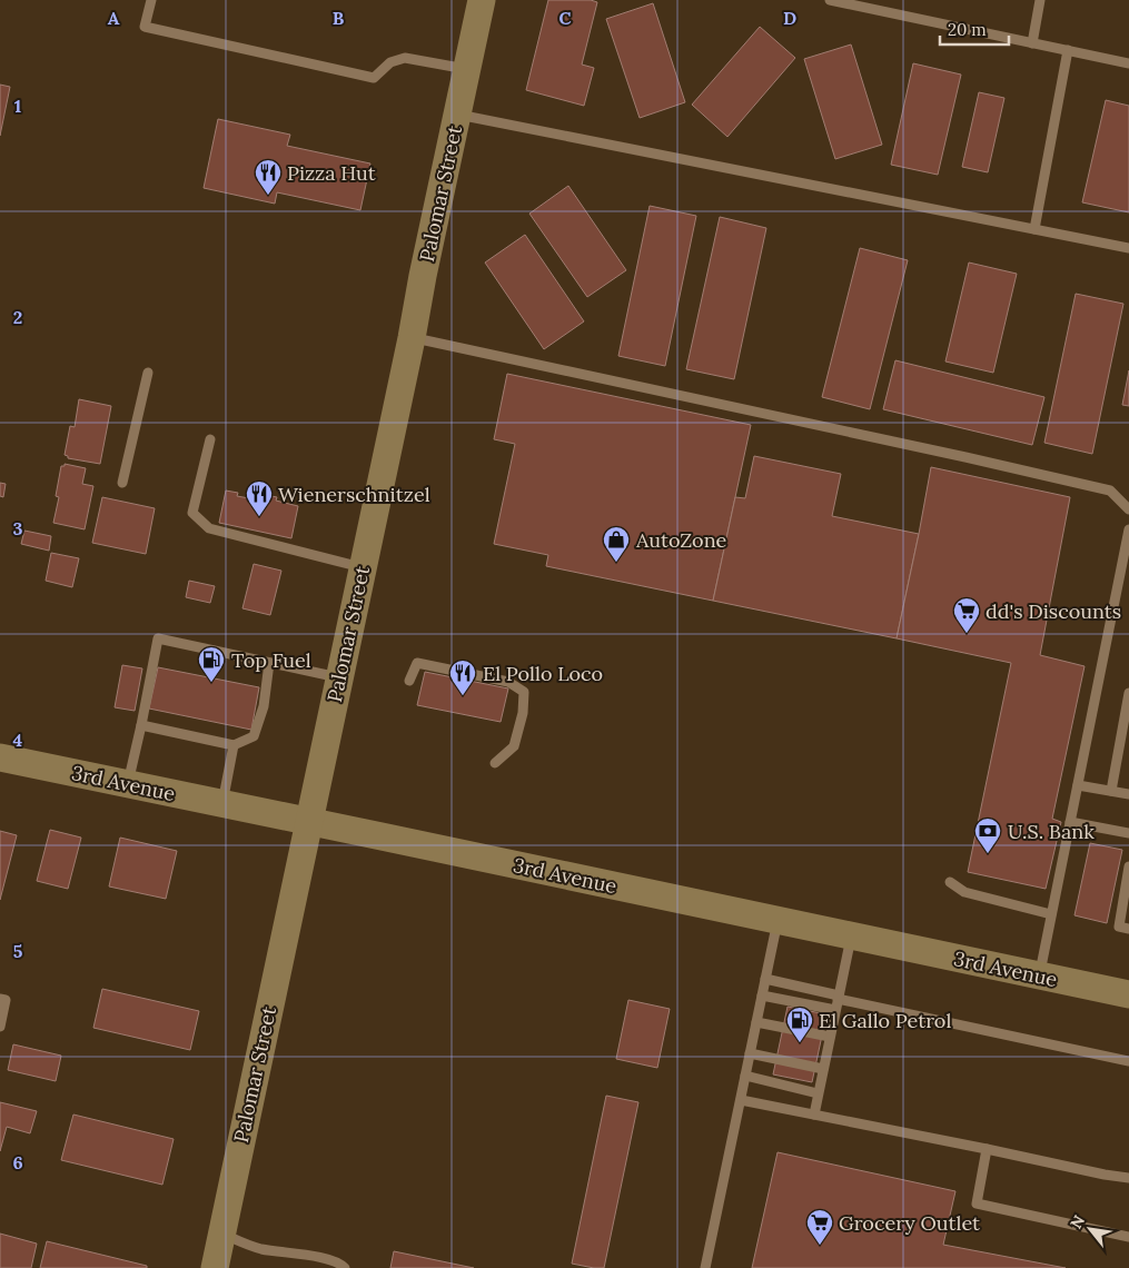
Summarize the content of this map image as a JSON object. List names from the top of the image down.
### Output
{
  "streets": {
    "main road": ["Palomar Street", "3rd Avenue"]
  },
  "crossings": [
    ["Palomar Street", "3rd Avenue"]
  ],
  "places": {
    "restaurant": ["Pizza Hut", "Wienerschnitzel", "El Pollo Loco"],
    "shop": ["AutoZone"],
    "supermarket": ["dd's Discounts", "Grocery Outlet"],
    "fuel station": ["Top Fuel", "El Gallo Petrol"],
    "bank": ["U.S. Bank"]
  },
  "scale_bar": "20 m",
  "north": "top left",
  "grid": {
    "columns": [
      "A",
      "B",
      "C",
      "D"
    ],
    "rows": [
      "1",
      "2",
      "3",
      "4",
      "5",
      "6"
    ]
  }
}
